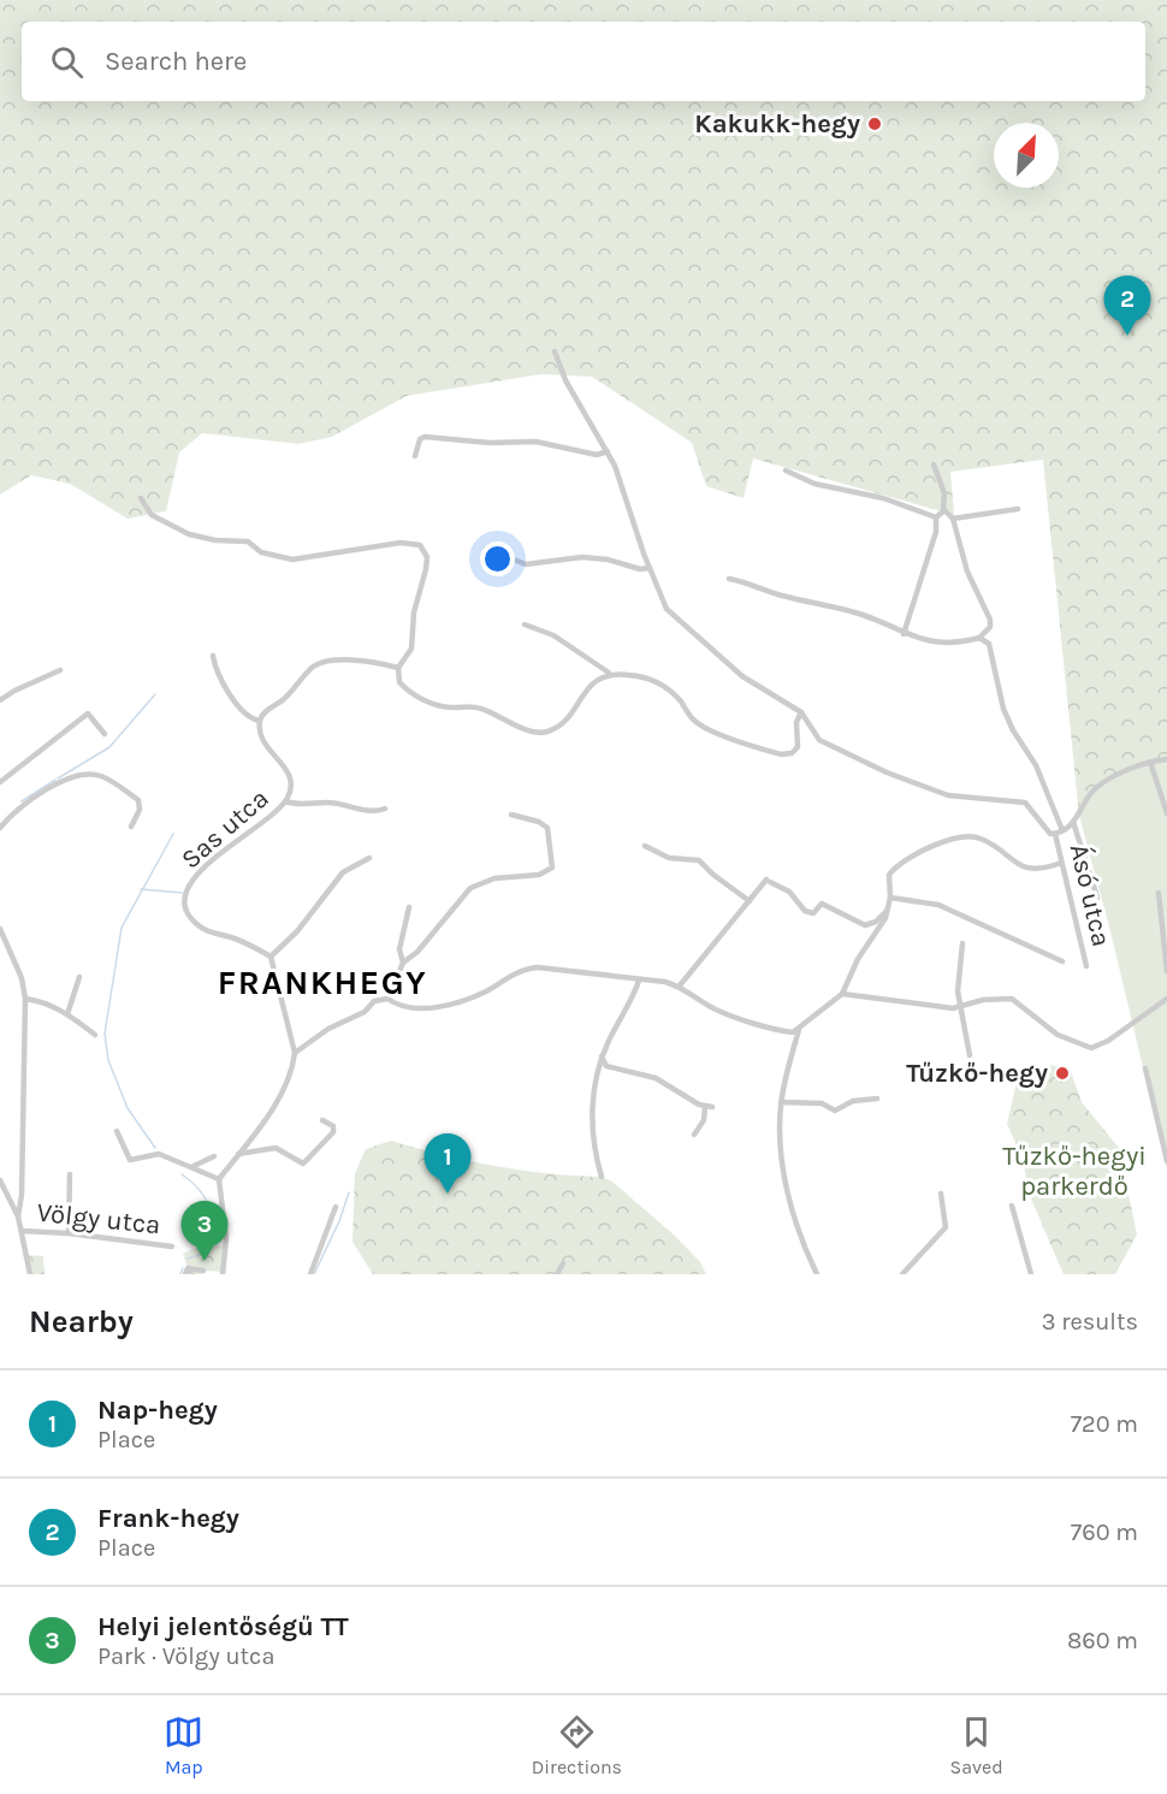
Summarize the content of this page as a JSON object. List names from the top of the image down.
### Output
{
  "streets": {
    "street": ["Sas utca", "Ásó utca", "Völgy utca"]
  },
  "districts": ["FRANKHEGY"],
  "parks": ["Tűzkő-hegyi parkerdő"],
  "places": ["Kakukk-hegy", "Tűzkő-hegy"],
  "north": "top right",
  "page": {
    "search": "Search here",
    "pins": ["2", "1", "3"],
    "heading": ["Nearby", "3 results"],
    "list": [
      {
        "mark": "1",
        "name": "Nap-hegy",
        "note": "Place",
        "value": "720 m"
      },
      {
        "mark": "2",
        "name": "Frank-hegy",
        "note": "Place",
        "value": "760 m"
      },
      {
        "mark": "3",
        "name": "Helyi jelentőségű TT",
        "note": "Park · Völgy utca",
        "value": "860 m"
      }
    ],
    "nav": ["Map", "Directions", "Saved"]
  }
}
